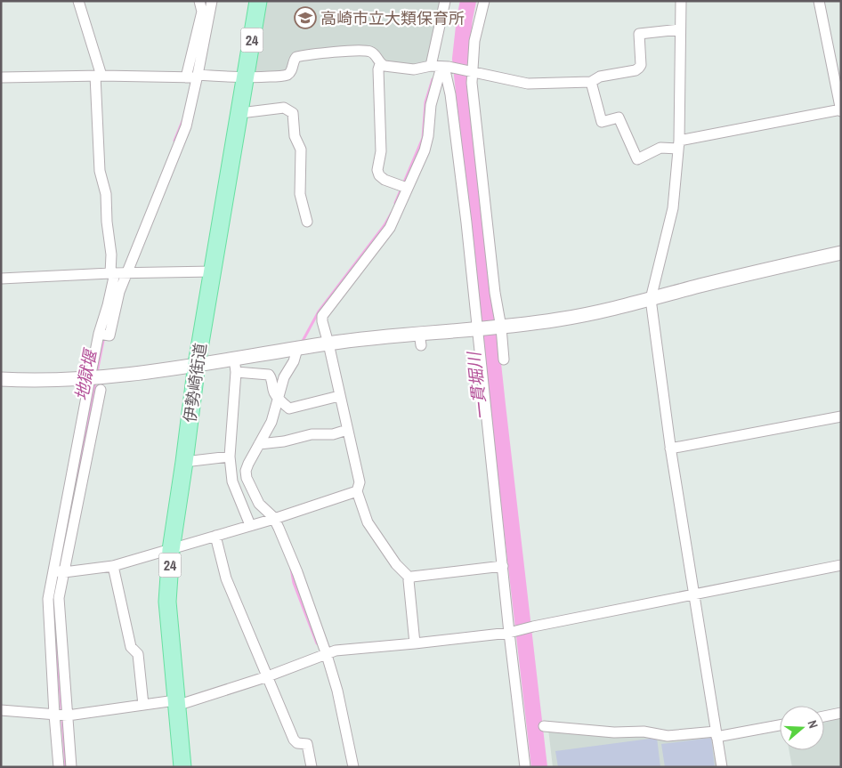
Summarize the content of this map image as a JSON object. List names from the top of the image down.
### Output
{
  "streets": {
    "main road": ["24", "伊勢崎街道"]
  },
  "water": ["地獄堰", "一貫堀川"],
  "places": {
    "school or university": ["高崎市立大類保育所"]
  },
  "north": "right"
}
